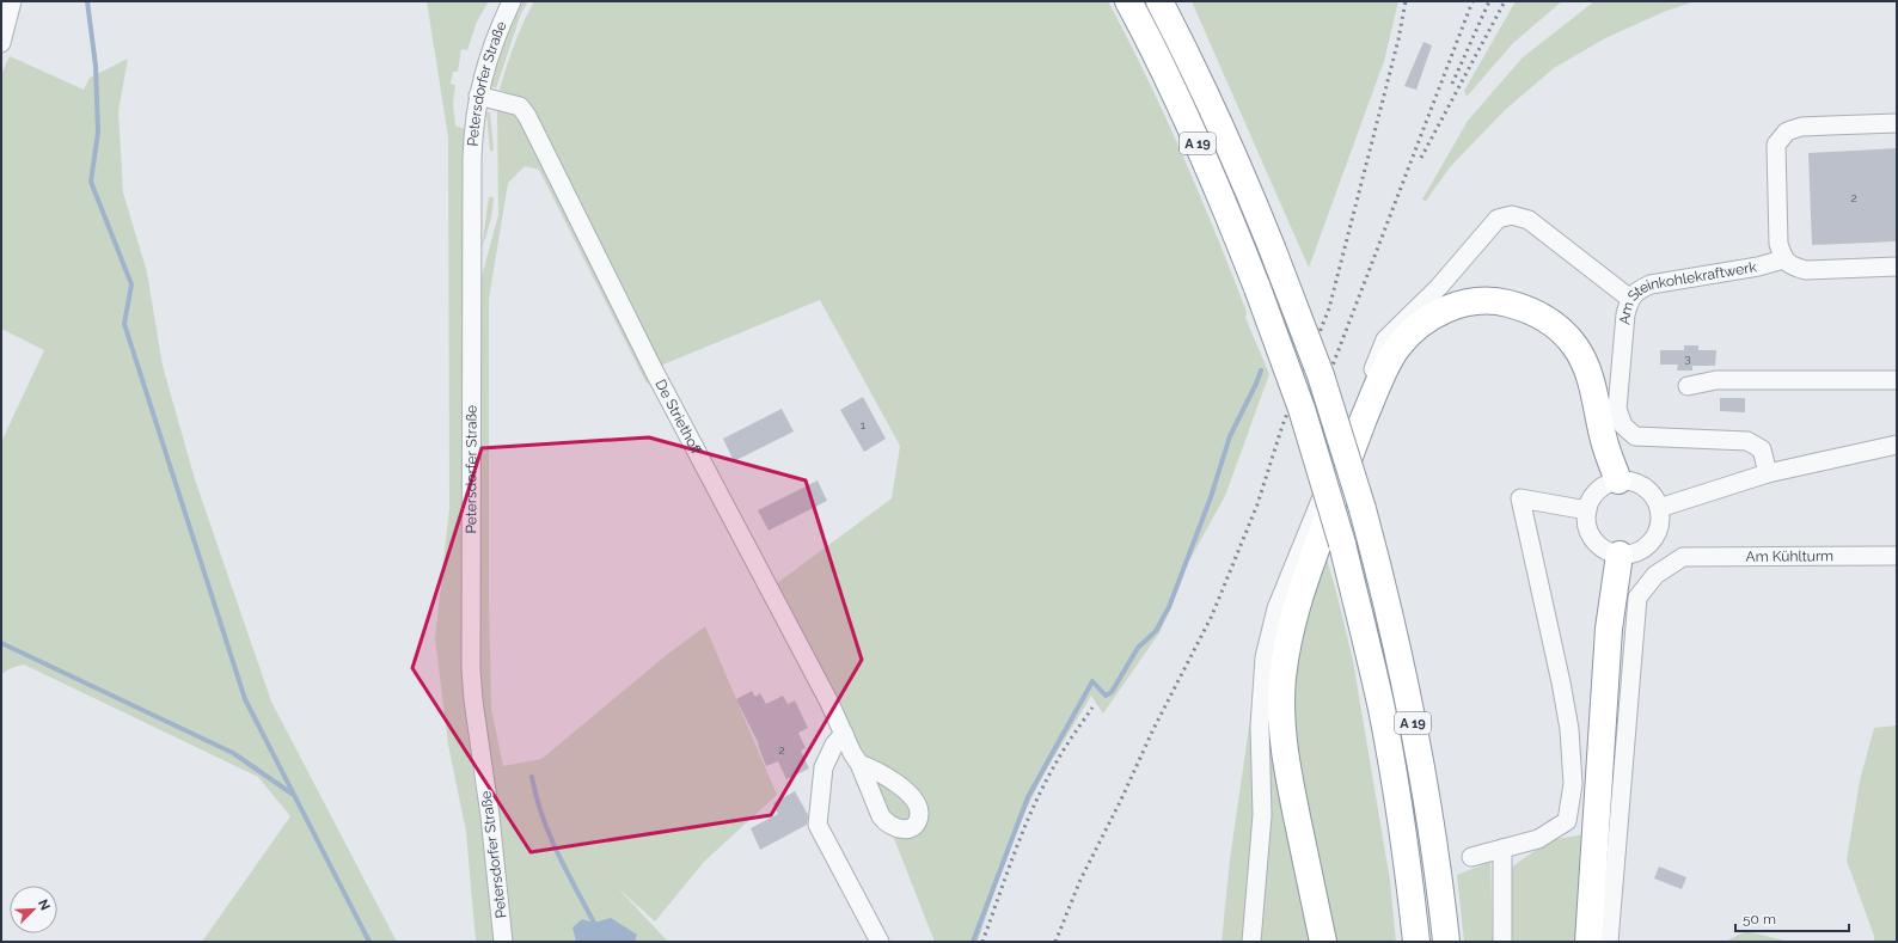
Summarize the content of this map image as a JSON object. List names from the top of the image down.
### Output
{
  "streets": {
    "highway": ["A 19"],
    "street": [
      "Petersdorfer Straße",
      "Am Steinkohlekraftwerk",
      "De Striethoff",
      "Am Kühlturm"
    ]
  },
  "crossings": [
    ["Petersdorfer Straße", "De Striethoff"]
  ],
  "house_numbers": [
    "2",
    "3",
    "1",
    "2"
  ],
  "scale_bar": "50 m",
  "north": "top right"
}
